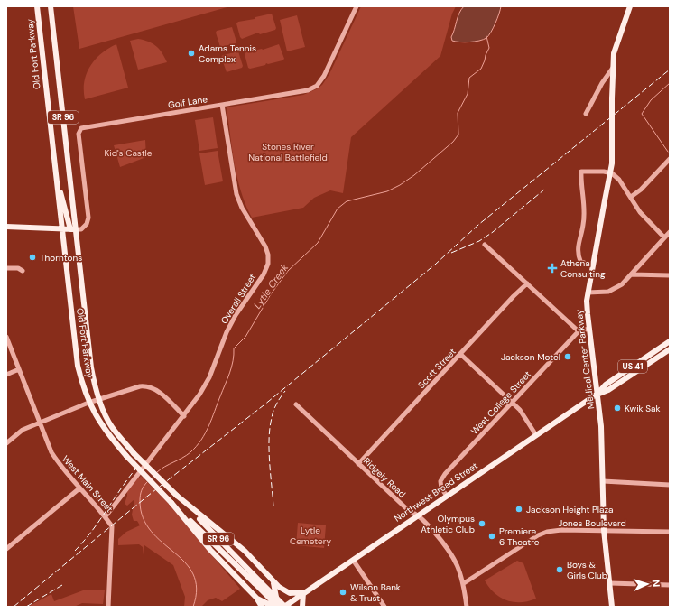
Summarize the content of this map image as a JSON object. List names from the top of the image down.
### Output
{
  "streets": {
    "main road": [
      "Old Fort Parkway",
      "SR 96",
      "Medical Center Parkway",
      "US 41",
      "Northwest Broad Street"
    ],
    "street": [
      "Golf Lane",
      "Overall Street",
      "Scott Street",
      "West College Street",
      "Ridgely Road",
      "West Main Street",
      "Jones Boulevard"
    ]
  },
  "crossings": [
    ["Old Fort Parkway", "Golf Lane"],
    ["Old Fort Parkway", "SR 96"],
    ["Golf Lane", "Overall Street"],
    ["SR 96", "Northwest Broad Street"],
    ["Overall Street", "West Main Street"],
    ["Medical Center Parkway", "Northwest Broad Street"],
    ["Medical Center Parkway", "Jones Boulevard"],
    ["Scott Street", "Ridgely Road"],
    ["West College Street", "Northwest Broad Street"],
    ["Ridgely Road", "Northwest Broad Street"],
    ["Ridgely Road", "Jones Boulevard"]
  ],
  "water": ["Lytle Creek"],
  "parks": ["Stones River National Battlefield", "Kid's Castle", "Lytle Cemetery"],
  "places": {
    "other": [
      "Adams Tennis Complex",
      "Thorntons",
      "Jackson Motel",
      "Kwik Sak",
      "Jackson Height Plaza",
      "Olympus Athletic Club",
      "Premiere 6 Theatre",
      "Boys & Girls Club",
      "Wilson Bank & Trust"
    ],
    "health": ["Athena Consulting"]
  },
  "north": "right"
}
